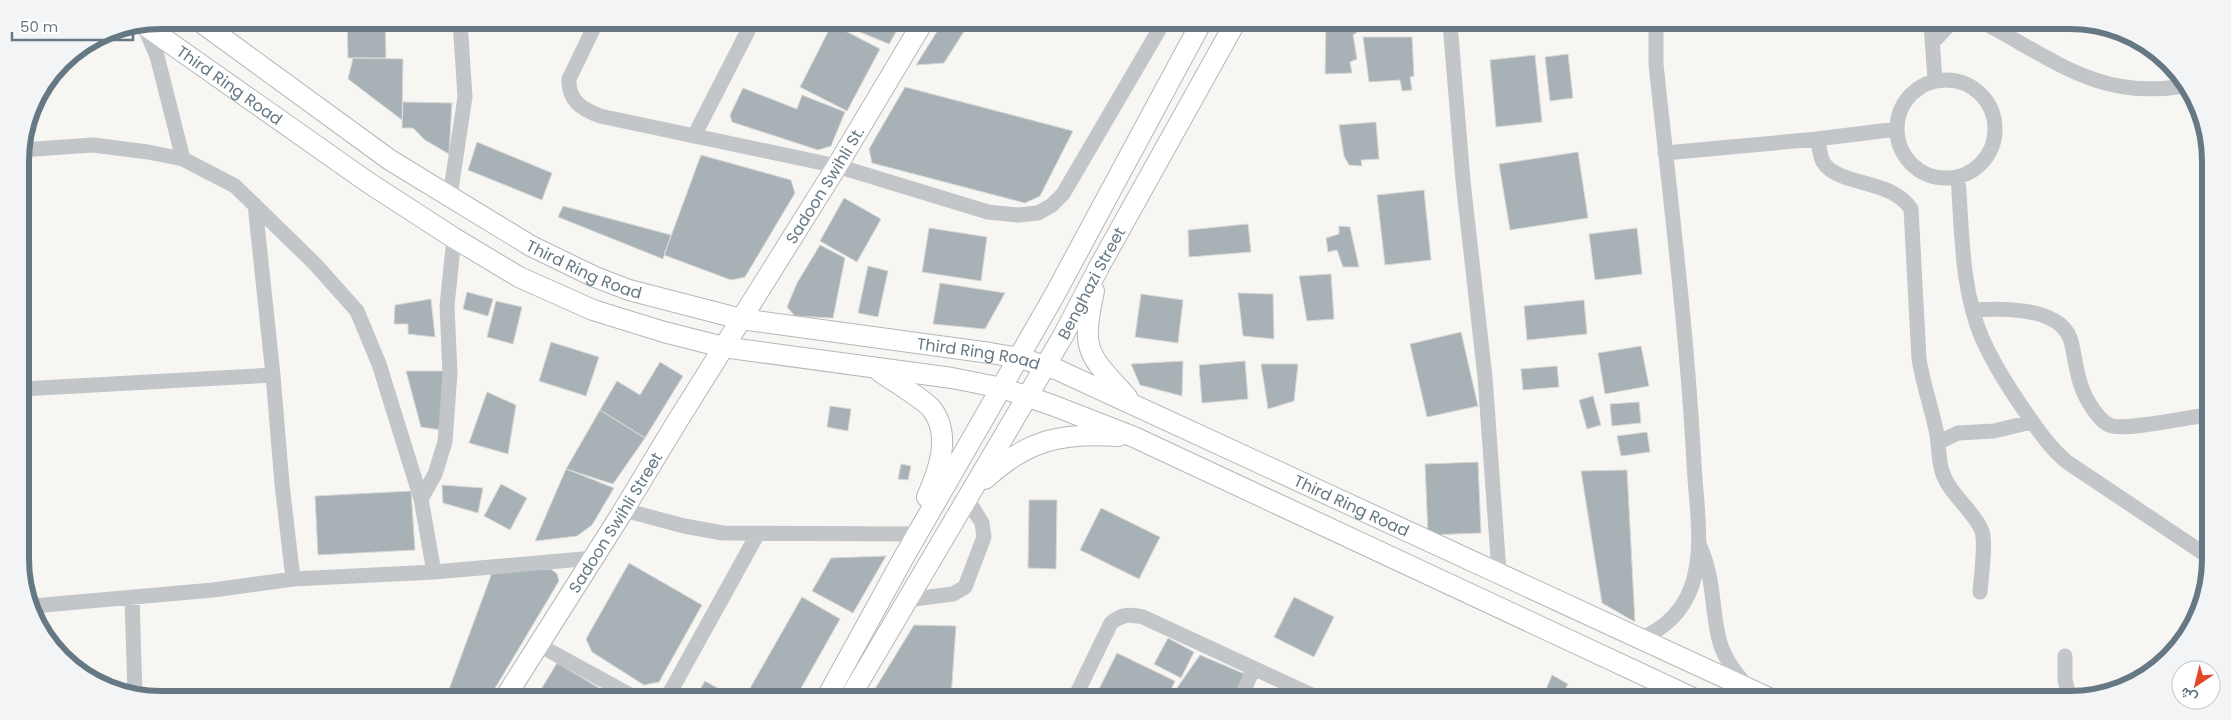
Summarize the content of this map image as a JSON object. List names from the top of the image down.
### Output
{
  "streets": {
    "main road": [
      "Third Ring Road",
      "Sadoon Swihli St.",
      "Benghazi Street",
      "Sadoon Swihli Street"
    ]
  },
  "crossings": [
    ["Third Ring Road", "Sadoon Swihli St."],
    ["Third Ring Road", "Benghazi Street"],
    ["Third Ring Road", "Sadoon Swihli Street"],
    ["Sadoon Swihli St.", "Sadoon Swihli Street"]
  ],
  "scale_bar": "50 m",
  "north": "bottom left"
}
